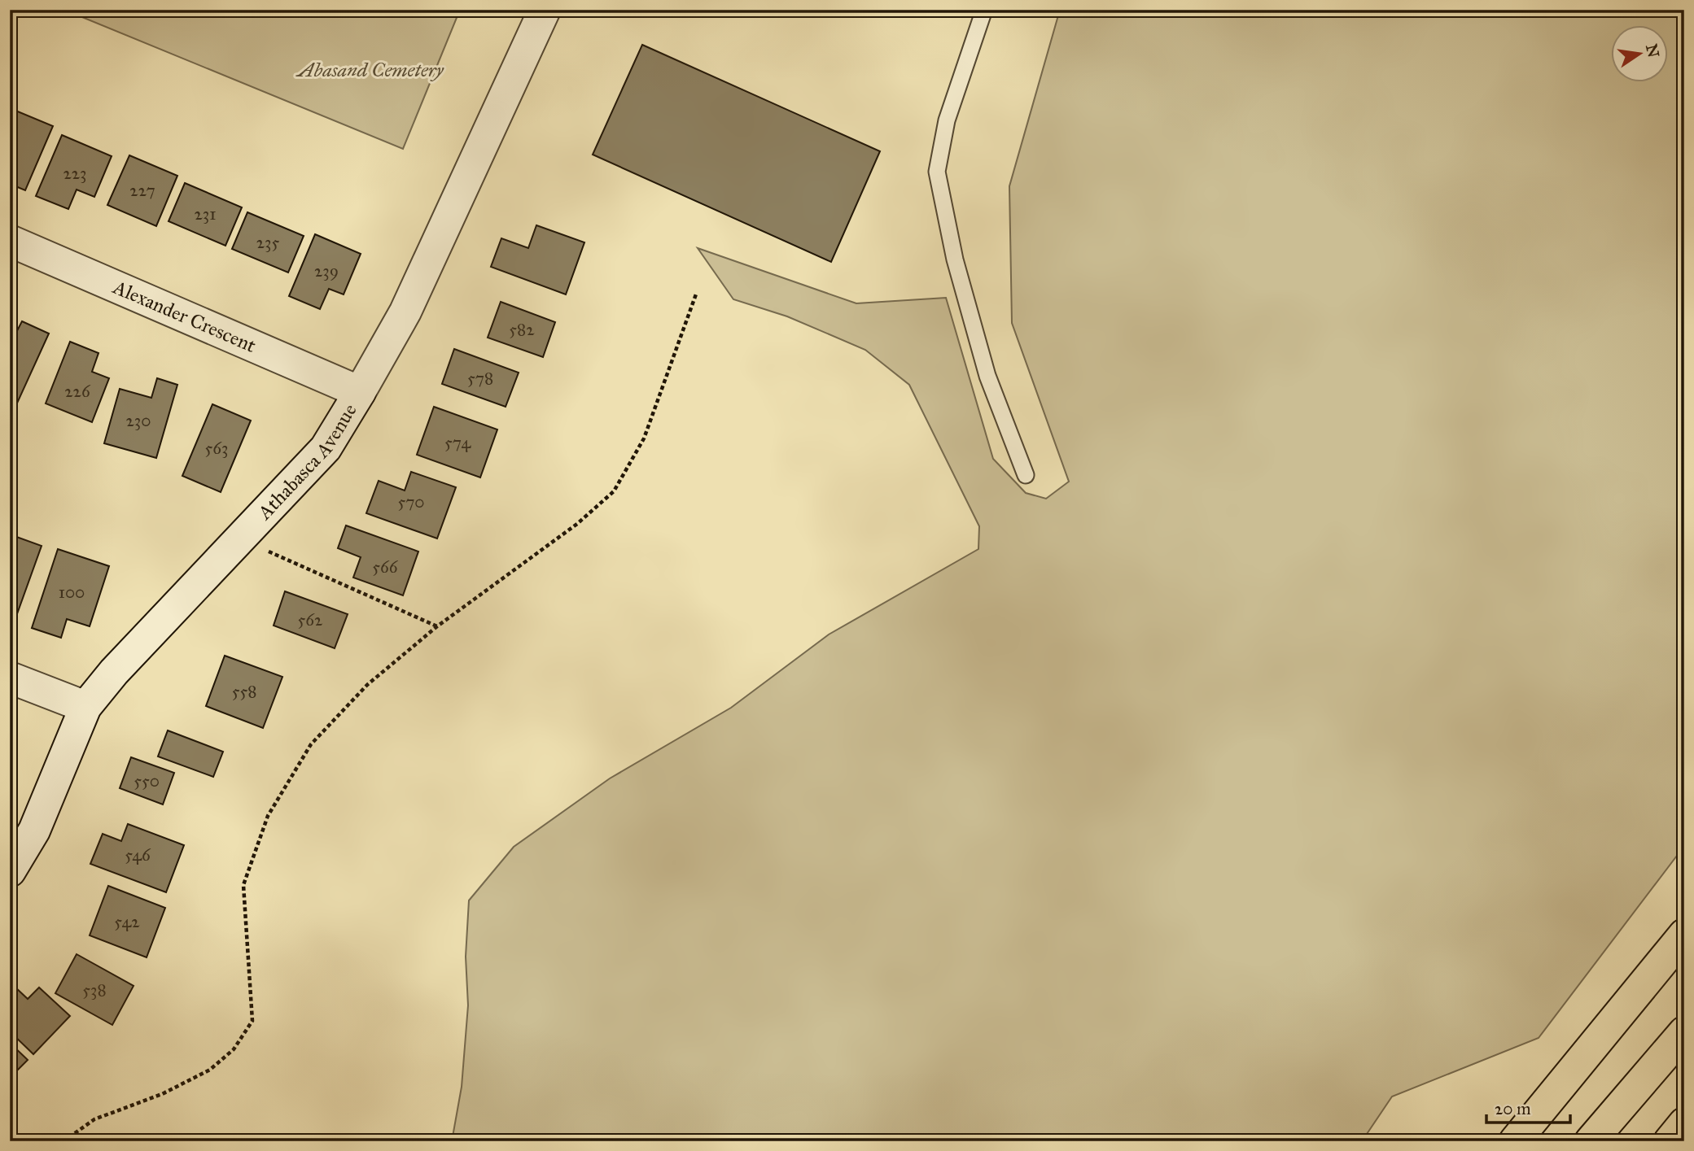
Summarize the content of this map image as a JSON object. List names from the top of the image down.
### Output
{
  "streets": {
    "street": ["Alexander Crescent", "Athabasca Avenue"]
  },
  "crossings": [
    ["Alexander Crescent", "Athabasca Avenue"]
  ],
  "parks": ["Abasand Cemetery"],
  "house_numbers": [
    "223",
    "227",
    "231",
    "235",
    "239",
    "582",
    "578",
    "226",
    "230",
    "574",
    "563",
    "570",
    "566",
    "100",
    "562",
    "558",
    "550",
    "546",
    "542",
    "538"
  ],
  "scale_bar": "20 m",
  "north": "right"
}
